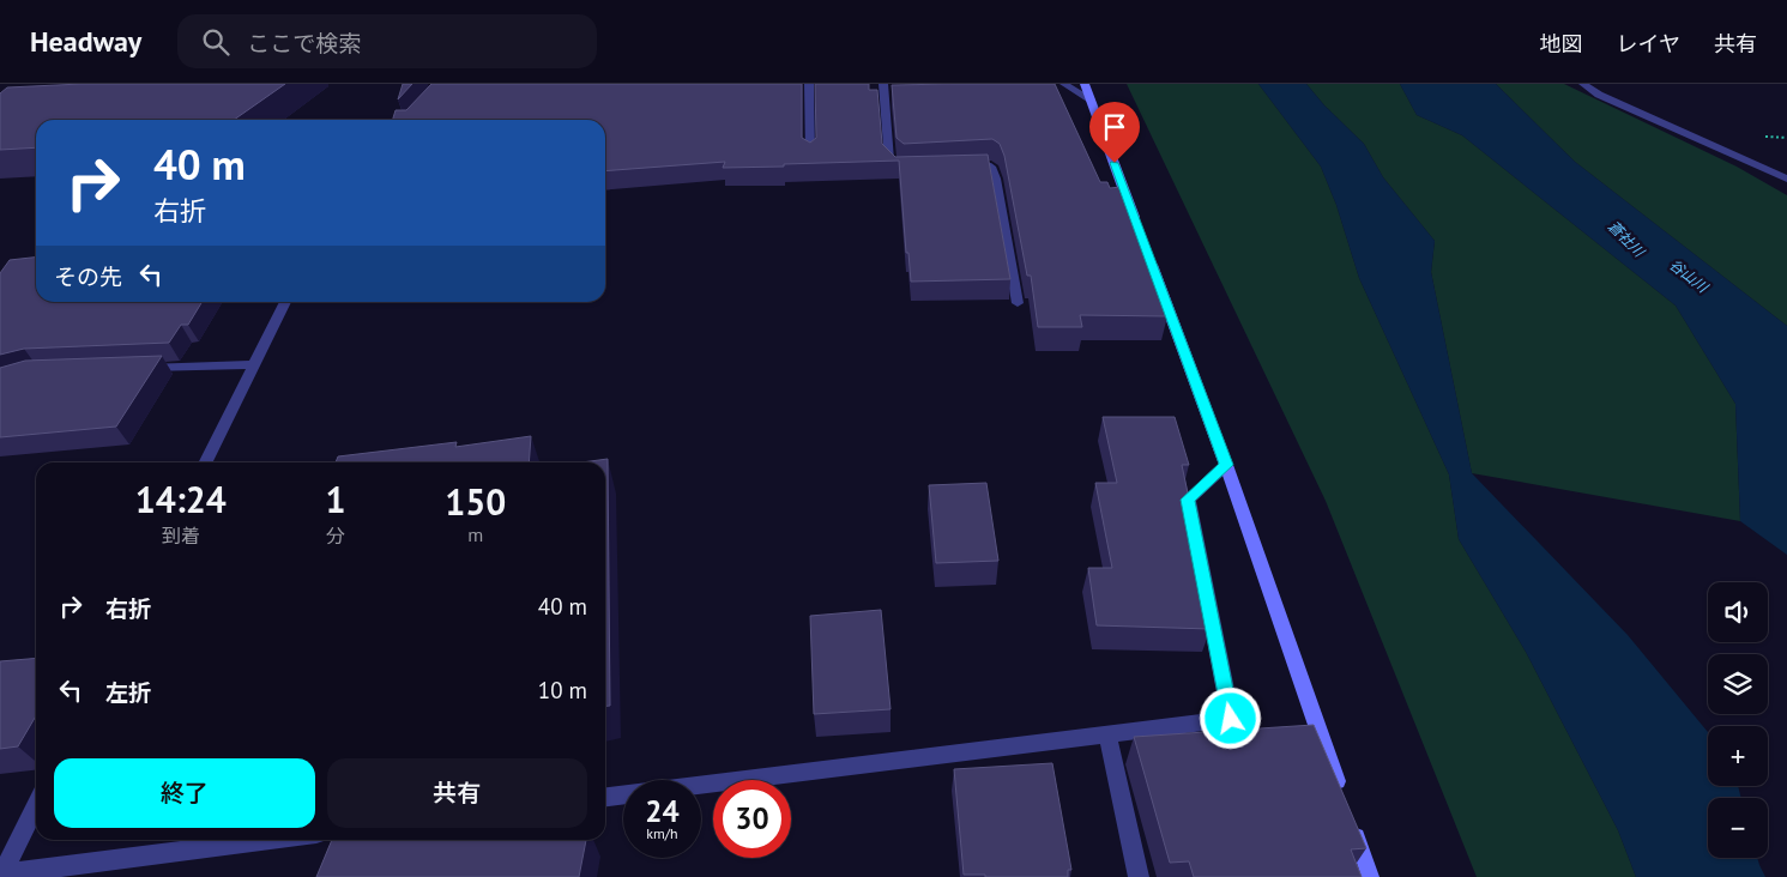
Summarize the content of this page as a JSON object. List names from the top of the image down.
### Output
{
  "water": ["蒼社川", "谷山川"],
  "page": {
    "header": "Headway",
    "search": "ここで検索",
    "nav": ["地図", "レイヤ", "共有"],
    "turn": ["40 m", "右折"],
    "then": "その先",
    "eta": [
      "14:24",
      "到着",
      "1",
      "分",
      "150",
      "m"
    ],
    "list": [
      {
        "name": "右折",
        "value": "40 m"
      },
      {
        "name": "左折",
        "value": "10 m"
      }
    ],
    "map_buttons": ["+", "−"],
    "buttons": ["終了", "共有"],
    "speed": "24 km/h",
    "limit": "30"
  }
}
